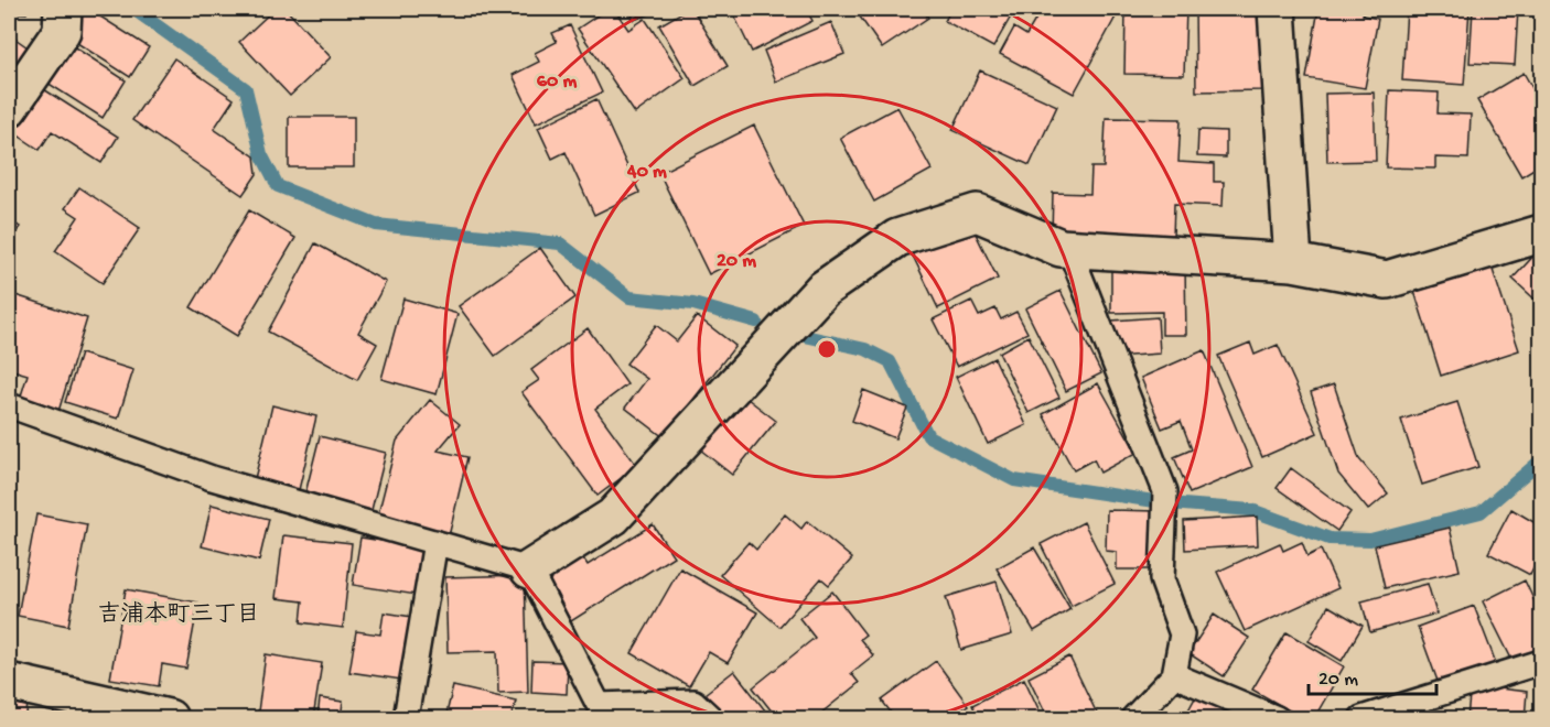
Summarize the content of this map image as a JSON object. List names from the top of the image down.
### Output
{
  "districts": ["吉浦本町三丁目"],
  "scale_bar": "20 m",
  "rings": ["60 m", "40 m", "20 m"]
}
